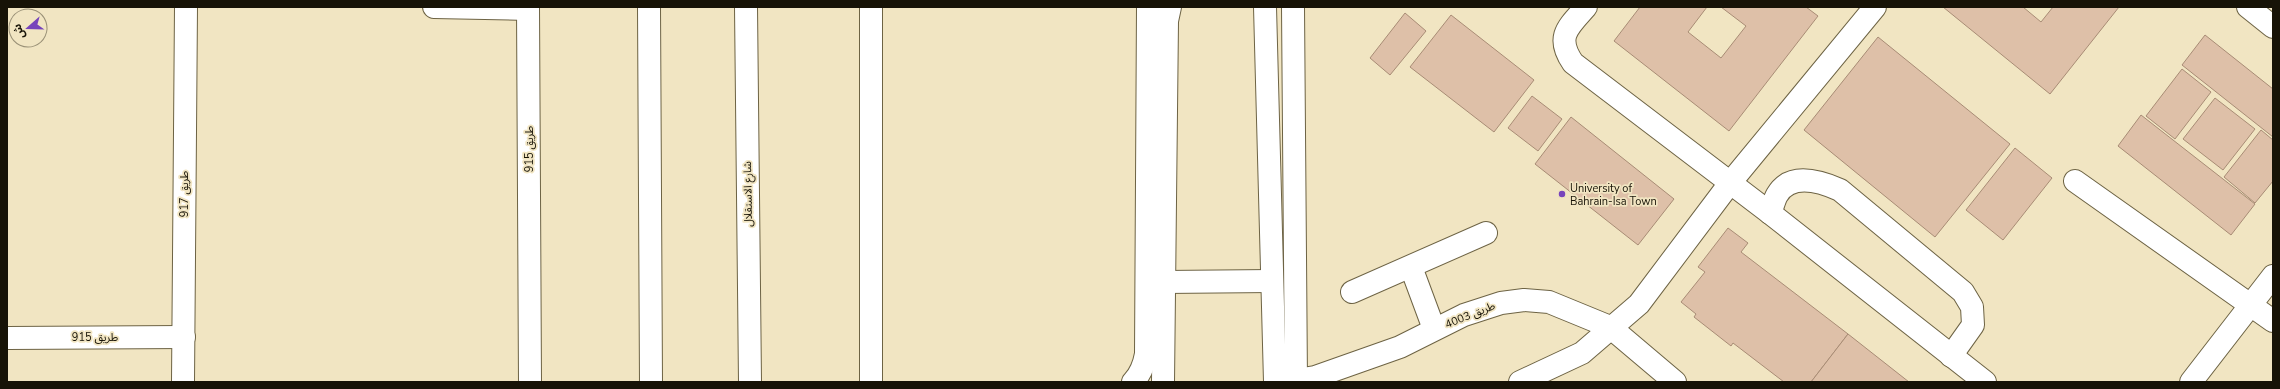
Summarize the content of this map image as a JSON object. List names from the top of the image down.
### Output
{
  "streets": {
    "street": [
      "طريق 915",
      "طريق 917",
      "شارع الاستقلال",
      "طريق 4003"
    ]
  },
  "crossings": [
    ["طريق 915", "طريق 917"]
  ],
  "places": ["University of Bahrain-Isa Town"],
  "north": "left"
}
